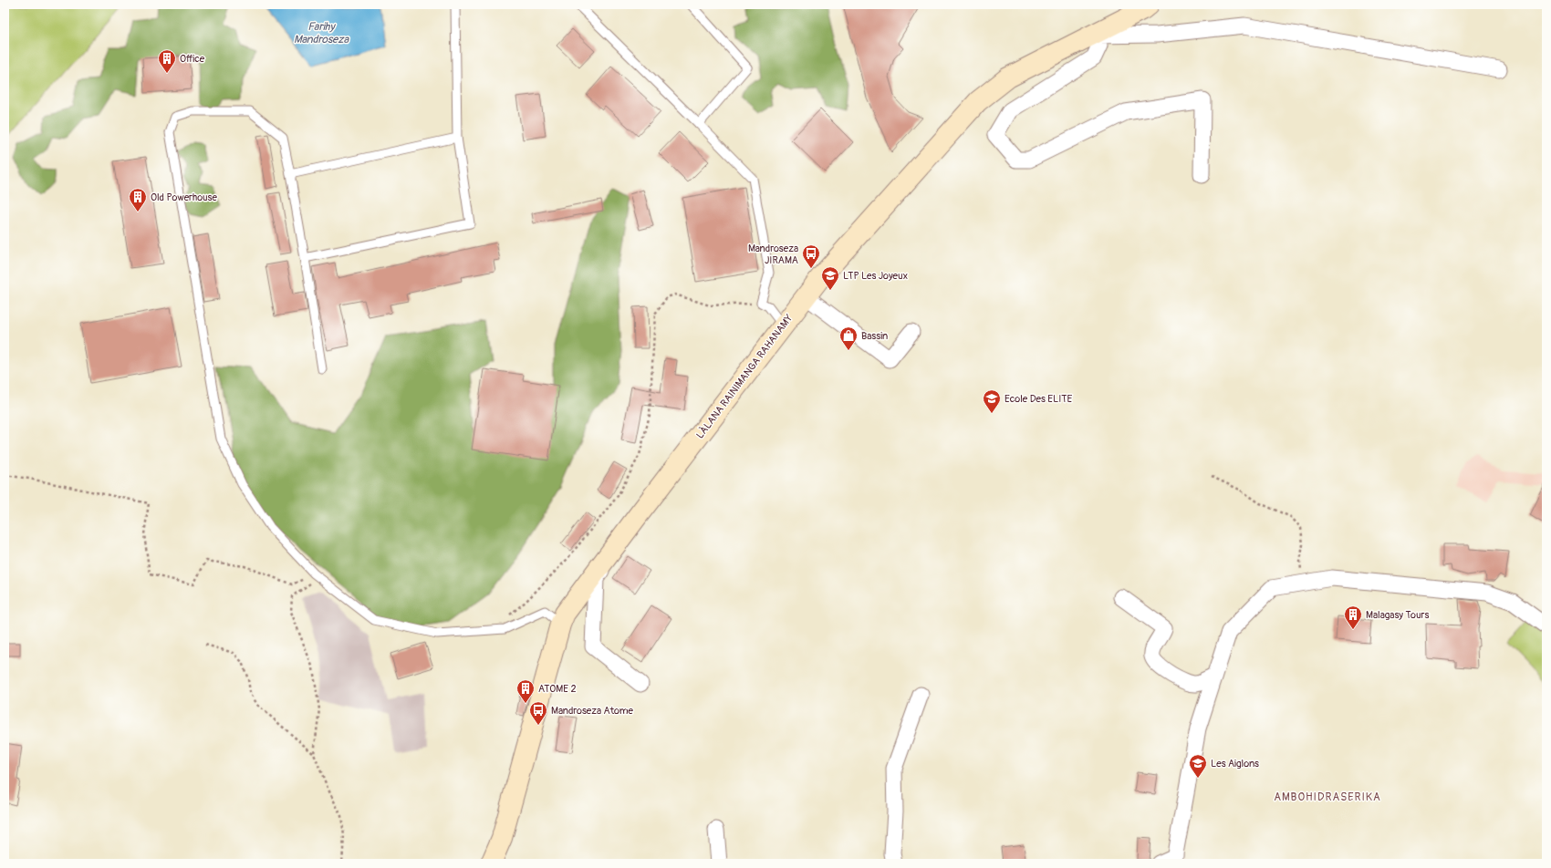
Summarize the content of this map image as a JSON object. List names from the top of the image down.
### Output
{
  "streets": {
    "main road": ["LÀLANA RAINIMANGA RAHANAMY"]
  },
  "districts": ["AMBOHIDRASERIKA"],
  "water": ["Farihy Mandroseza"],
  "places": {
    "building": [
      "Office",
      "Old Powerhouse",
      "Malagasy Tours",
      "ATOME 2"
    ],
    "bus stop": ["Mandroseza JIRAMA", "Mandroseza Atome"],
    "school or university": ["LTP Les Joyeux", "Ecole Des ELITE", "Les Aiglons"],
    "shop": ["Bassin"]
  }
}
